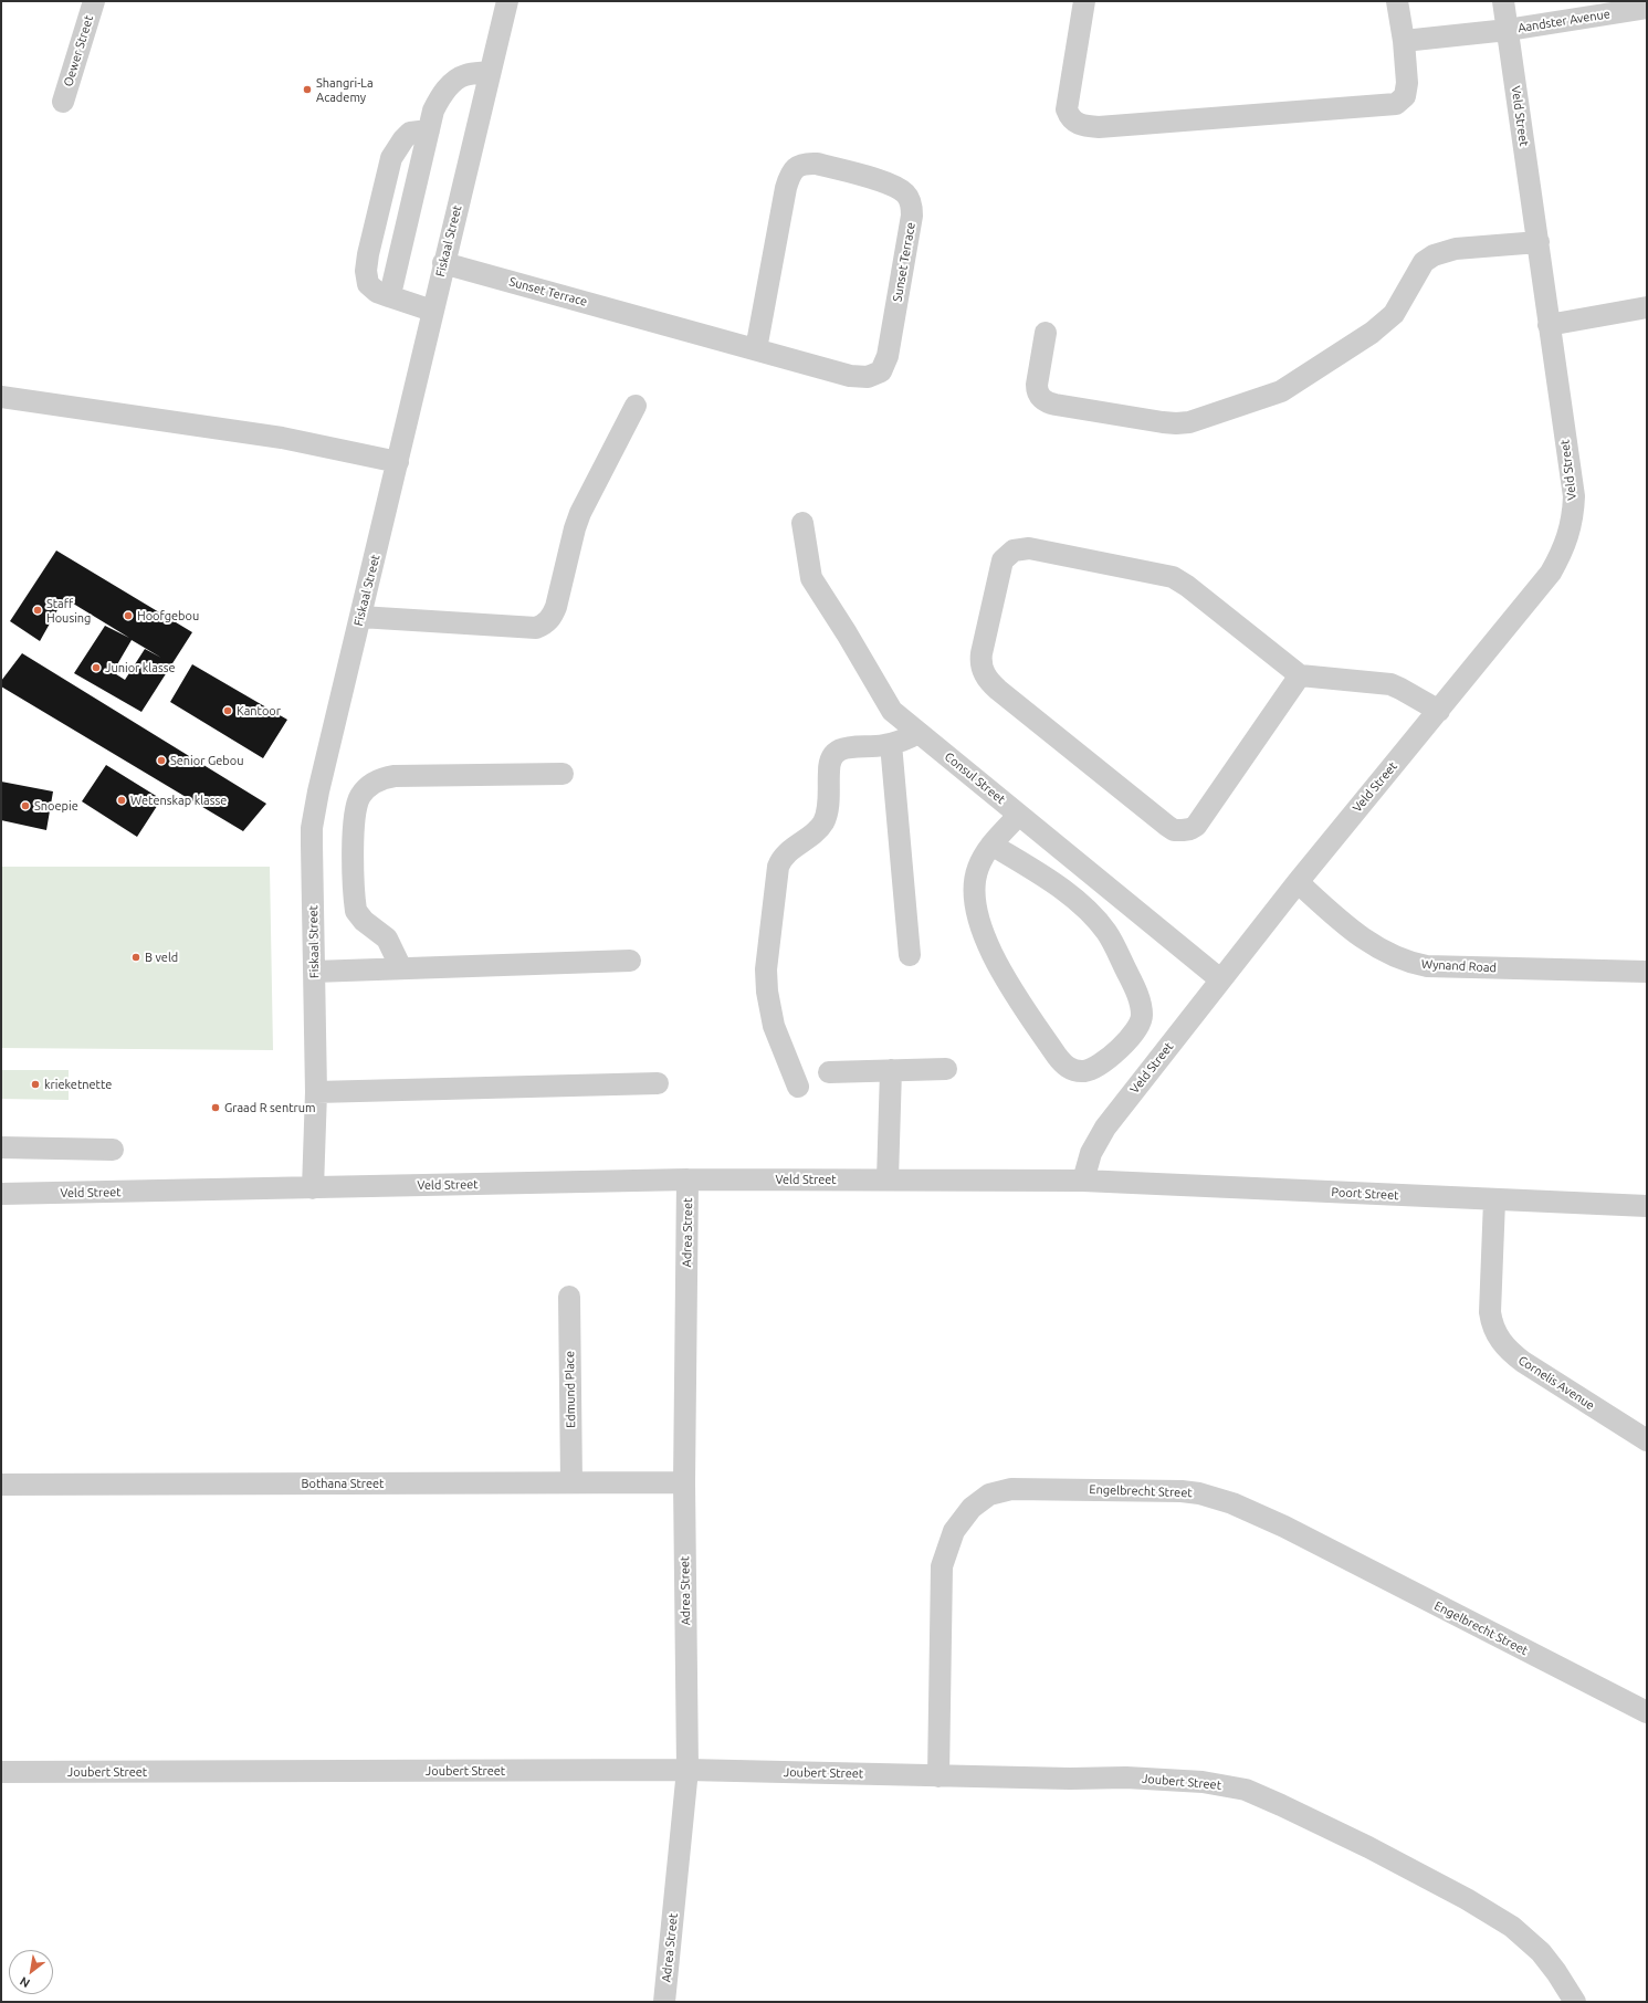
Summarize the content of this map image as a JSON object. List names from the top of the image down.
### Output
{
  "streets": {
    "street": [
      "Aandster Avenue",
      "Oewer Street",
      "Veld Street",
      "Fiskaal Street",
      "Sunset Terrace",
      "Consul Street",
      "Wynand Road",
      "Poort Street",
      "Adrea Street",
      "Cornelis Avenue",
      "Edmund Place",
      "Bothana Street",
      "Engelbrecht Street",
      "Joubert Street"
    ]
  },
  "crossings": [
    ["Aandster Avenue", "Veld Street"],
    ["Veld Street", "Fiskaal Street"],
    ["Veld Street", "Consul Street"],
    ["Veld Street", "Wynand Road"],
    ["Veld Street", "Poort Street"],
    ["Veld Street", "Adrea Street"],
    ["Fiskaal Street", "Sunset Terrace"],
    ["Poort Street", "Cornelis Avenue"],
    ["Adrea Street", "Bothana Street"],
    ["Adrea Street", "Joubert Street"],
    ["Edmund Place", "Bothana Street"],
    ["Engelbrecht Street", "Joubert Street"]
  ],
  "places": [
    "Shangri-La Academy",
    "Staff Housing",
    "Hoofgebou",
    "Junior klasse",
    "Kantoor",
    "Senior Gebou",
    "Wetenskap klasse",
    "Snoepie",
    "B veld",
    "krieketnette",
    "Graad R sentrum"
  ],
  "north": "bottom left"
}
